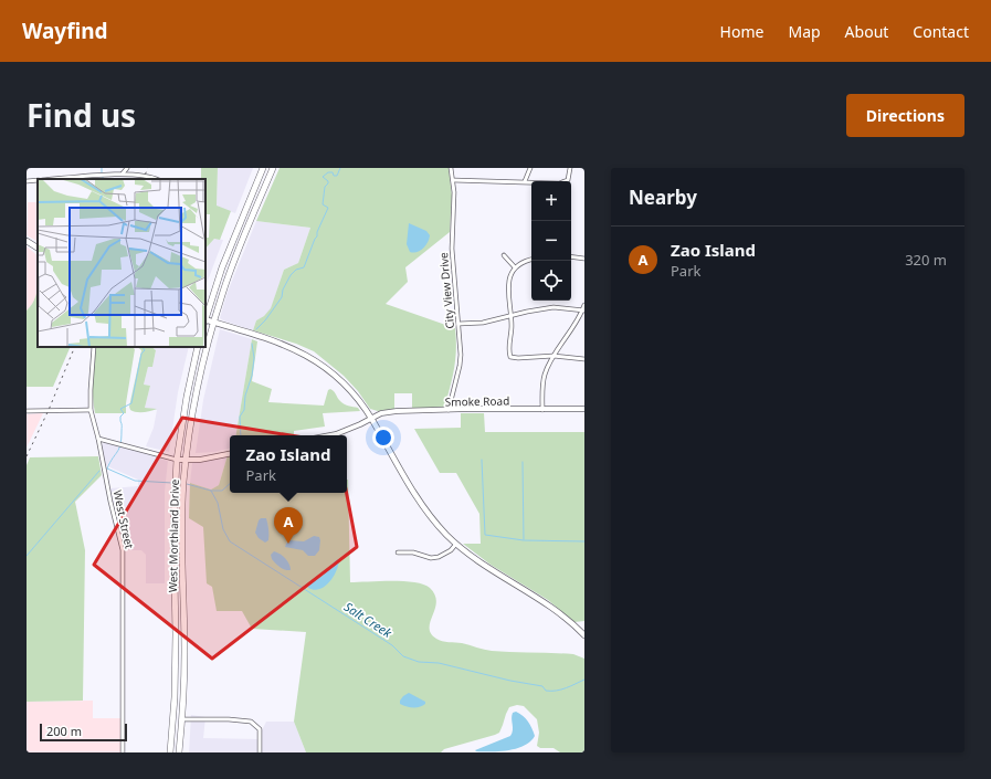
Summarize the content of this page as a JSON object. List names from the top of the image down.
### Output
{
  "streets": {
    "highway": ["West Morthland Drive"],
    "street": ["City View Drive", "Smoke Road", "West Street"]
  },
  "crossings": [
    ["City View Drive", "Smoke Road"]
  ],
  "water": ["Salt Creek"],
  "scale_bar": "200 m",
  "page": {
    "header": "Wayfind",
    "nav": [
      "Home",
      "Map",
      "About",
      "Contact"
    ],
    "title": "Find us",
    "buttons": "Directions",
    "heading": "Nearby",
    "map_buttons": ["+", "−"],
    "list": [
      {
        "mark": "A",
        "name": "Zao Island",
        "note": "Park",
        "value": "320 m"
      }
    ],
    "popup": ["Zao Island", "Park"],
    "pins": "A",
    "scale": "200 m"
  }
}
